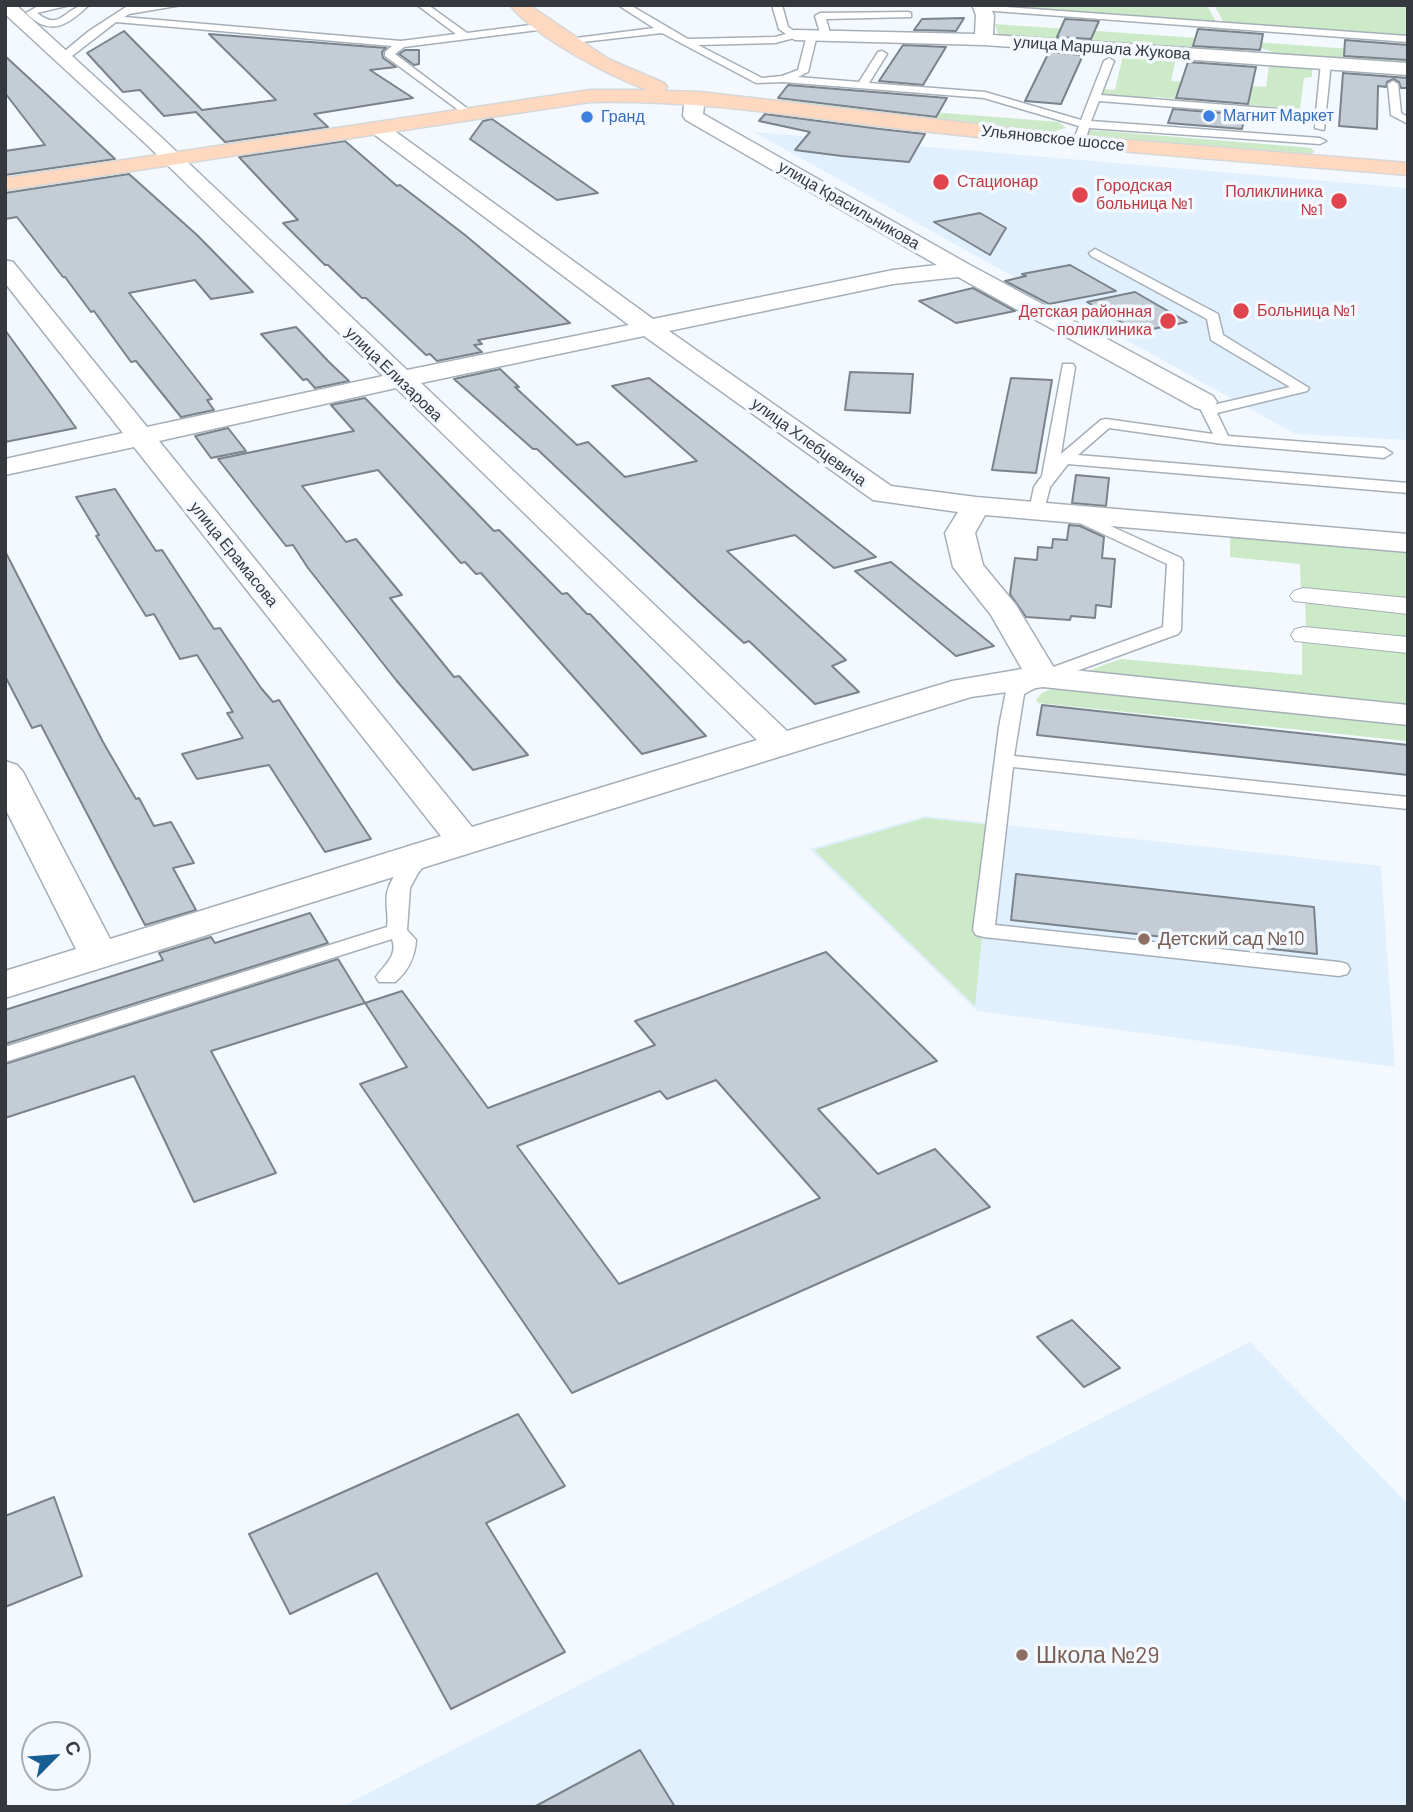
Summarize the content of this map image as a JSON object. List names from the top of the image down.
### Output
{
  "streets": {
    "main road": ["Ульяновское шоссе"],
    "street": [
      "улица Маршала Жукова",
      "улица Красильникова",
      "улица Елизарова",
      "улица Хлебцевича",
      "улица Ерамасова"
    ]
  },
  "crossings": [
    ["Ульяновское шоссе", "улица Красильникова"]
  ],
  "places": [
    "Магнит Маркет",
    "Гранд",
    "Стационар",
    "Городская больница №1",
    "Поликлиника №1",
    "Больница №1",
    "Детская районная поликлиника",
    "Детский сад №10",
    "Школа №29"
  ],
  "north": "top right"
}
